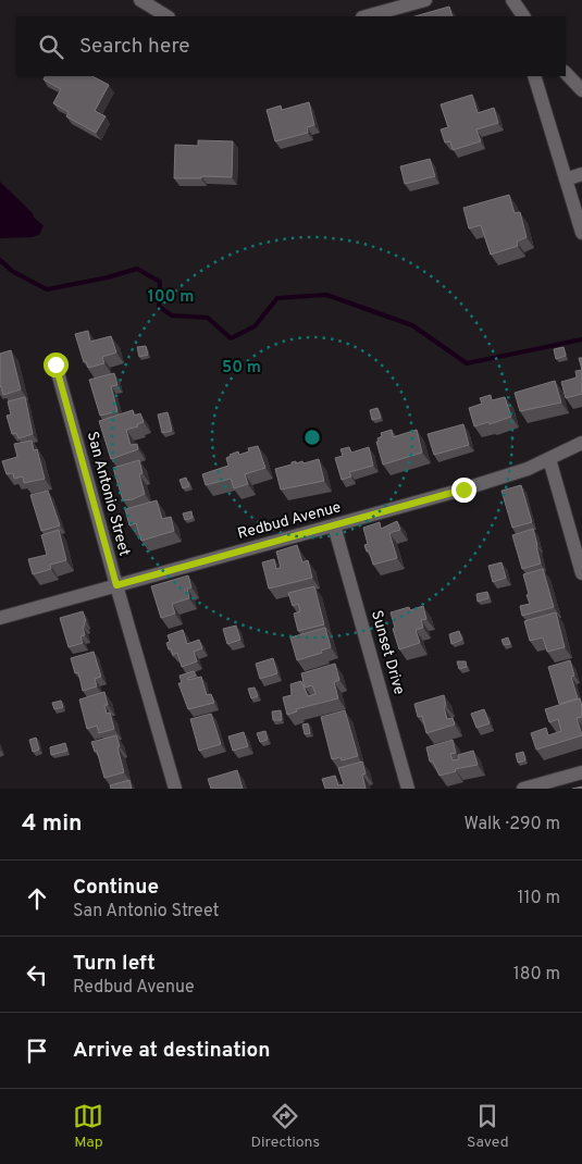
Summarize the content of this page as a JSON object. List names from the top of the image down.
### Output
{
  "streets": {
    "street": ["San Antonio Street", "Redbud Avenue", "Sunset Drive"]
  },
  "crossings": [
    ["San Antonio Street", "Redbud Avenue"],
    ["Redbud Avenue", "Sunset Drive"]
  ],
  "page": {
    "search": "Search here",
    "heading": ["4 min", "Walk · 290 m"],
    "list": [
      ["Continue", "San Antonio Street", "110 m"],
      ["Turn left", "Redbud Avenue", "180 m"],
      "Arrive at destination"
    ],
    "nav": ["Map", "Directions", "Saved"]
  },
  "rings": ["100 m", "50 m"]
}
